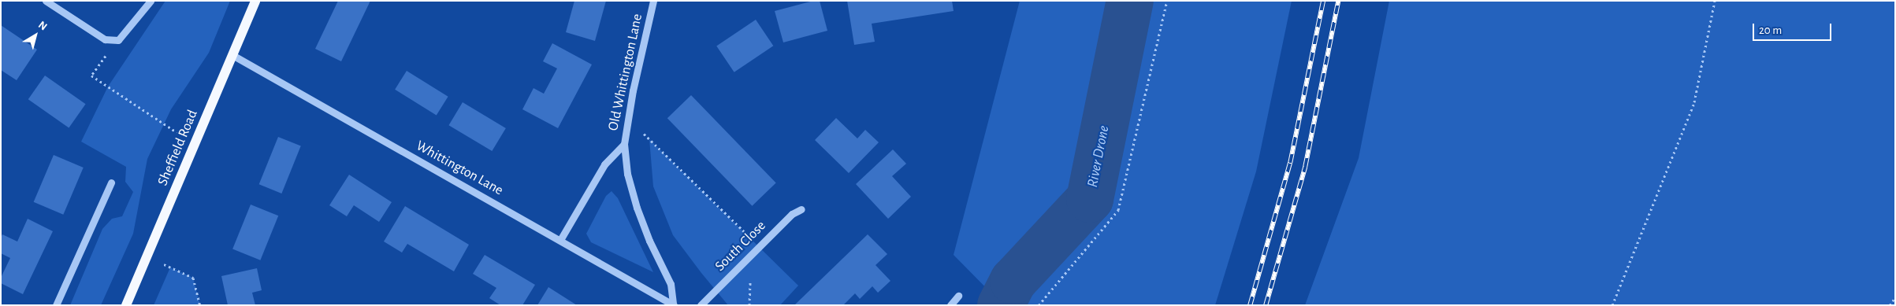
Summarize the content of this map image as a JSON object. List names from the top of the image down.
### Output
{
  "streets": {
    "main road": ["Sheffield Road"],
    "street": ["Old Whittington Lane", "Whittington Lane", "South Close"]
  },
  "crossings": [
    ["Old Whittington Lane", "Whittington Lane"],
    ["Sheffield Road", "Whittington Lane"]
  ],
  "water": ["River Drone"],
  "scale_bar": "20 m",
  "north": "top right"
}
